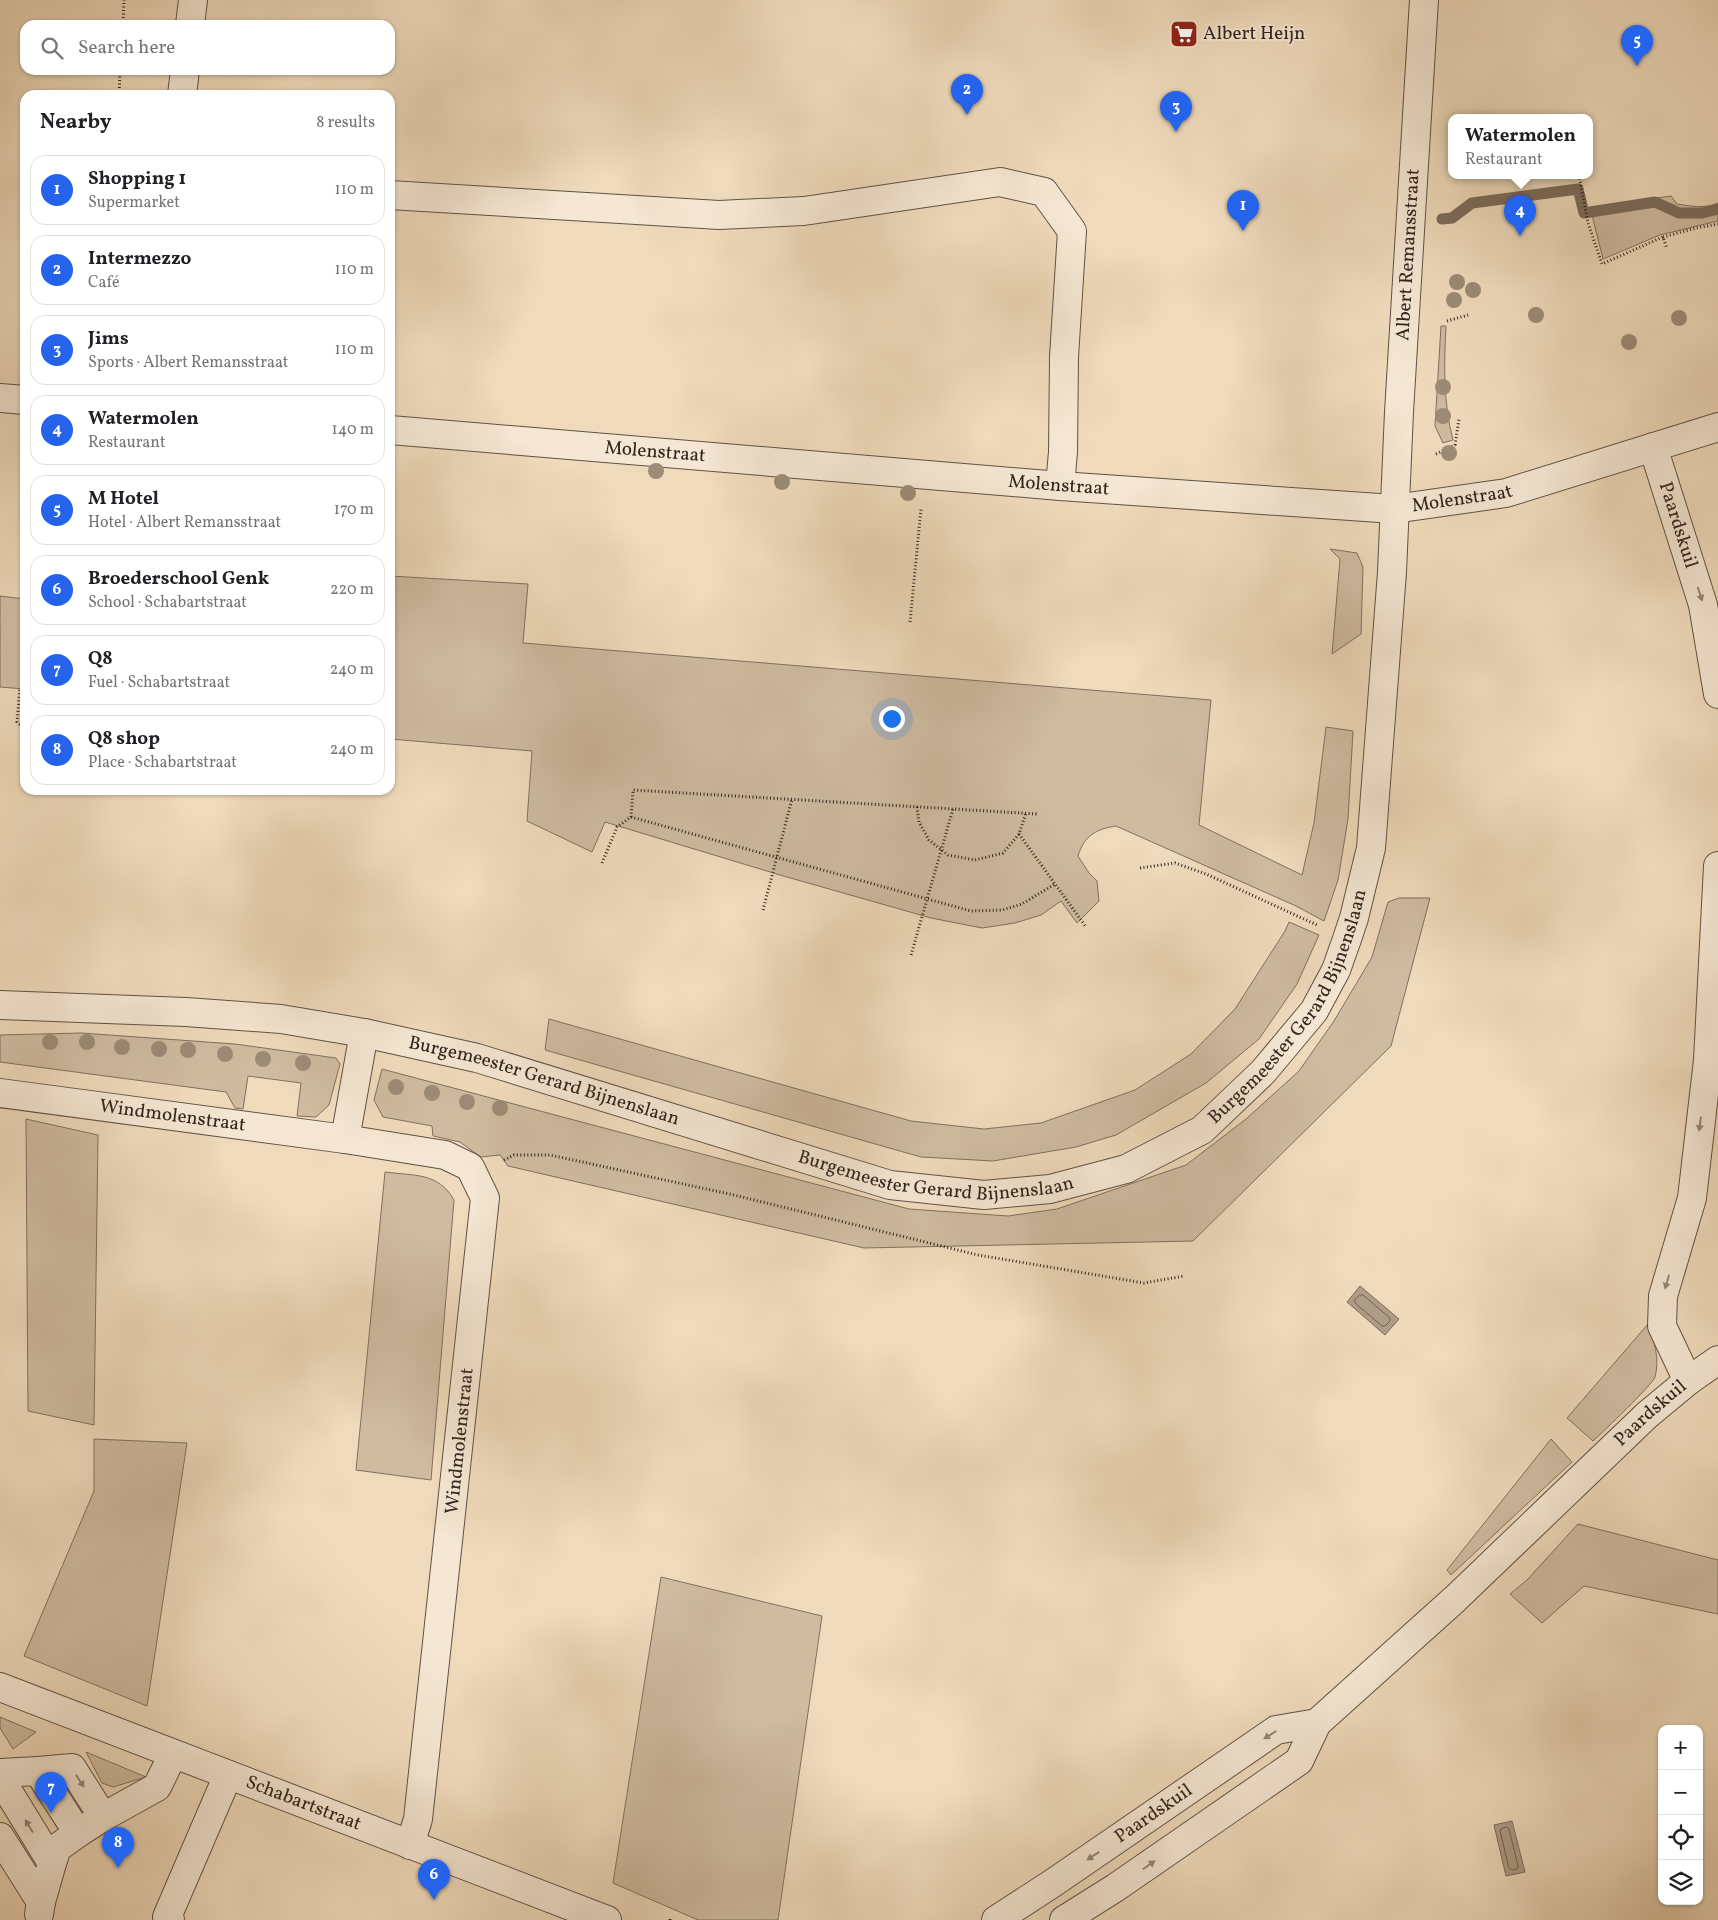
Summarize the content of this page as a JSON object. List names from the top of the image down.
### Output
{
  "streets": {
    "street": [
      "Albert Remansstraat",
      "Molenstraat",
      "Paardskuil",
      "Burgemeester Gerard Bijnenslaan",
      "Windmolenstraat",
      "Schabartstraat"
    ]
  },
  "crossings": [
    ["Albert Remansstraat", "Molenstraat"],
    ["Albert Remansstraat", "Burgemeester Gerard Bijnenslaan"],
    ["Molenstraat", "Paardskuil"],
    ["Molenstraat", "Burgemeester Gerard Bijnenslaan"],
    ["Windmolenstraat", "Schabartstraat"]
  ],
  "places": {
    "supermarket": ["Albert Heijn"]
  },
  "page": {
    "search": "Search here",
    "pins": [
      "5",
      "2",
      "3",
      "1",
      "4",
      "7",
      "8",
      "6"
    ],
    "heading": ["Nearby", "8 results"],
    "popup": ["Watermolen", "Restaurant"],
    "list": [
      {
        "mark": "1",
        "name": "Shopping 1",
        "note": "Supermarket",
        "value": "110 m"
      },
      {
        "mark": "2",
        "name": "Intermezzo",
        "note": "Café",
        "value": "110 m"
      },
      {
        "mark": "3",
        "name": "Jims",
        "note": "Sports · Albert Remansstraat",
        "value": "110 m"
      },
      {
        "mark": "4",
        "name": "Watermolen",
        "note": "Restaurant",
        "value": "140 m"
      },
      {
        "mark": "5",
        "name": "M Hotel",
        "note": "Hotel · Albert Remansstraat",
        "value": "170 m"
      },
      {
        "mark": "6",
        "name": "Broederschool Genk",
        "note": "School · Schabartstraat",
        "value": "220 m"
      },
      {
        "mark": "7",
        "name": "Q8",
        "note": "Fuel · Schabartstraat",
        "value": "240 m"
      },
      {
        "mark": "8",
        "name": "Q8 shop",
        "note": "Place · Schabartstraat",
        "value": "240 m"
      }
    ],
    "map_buttons": ["+", "−"]
  }
}
